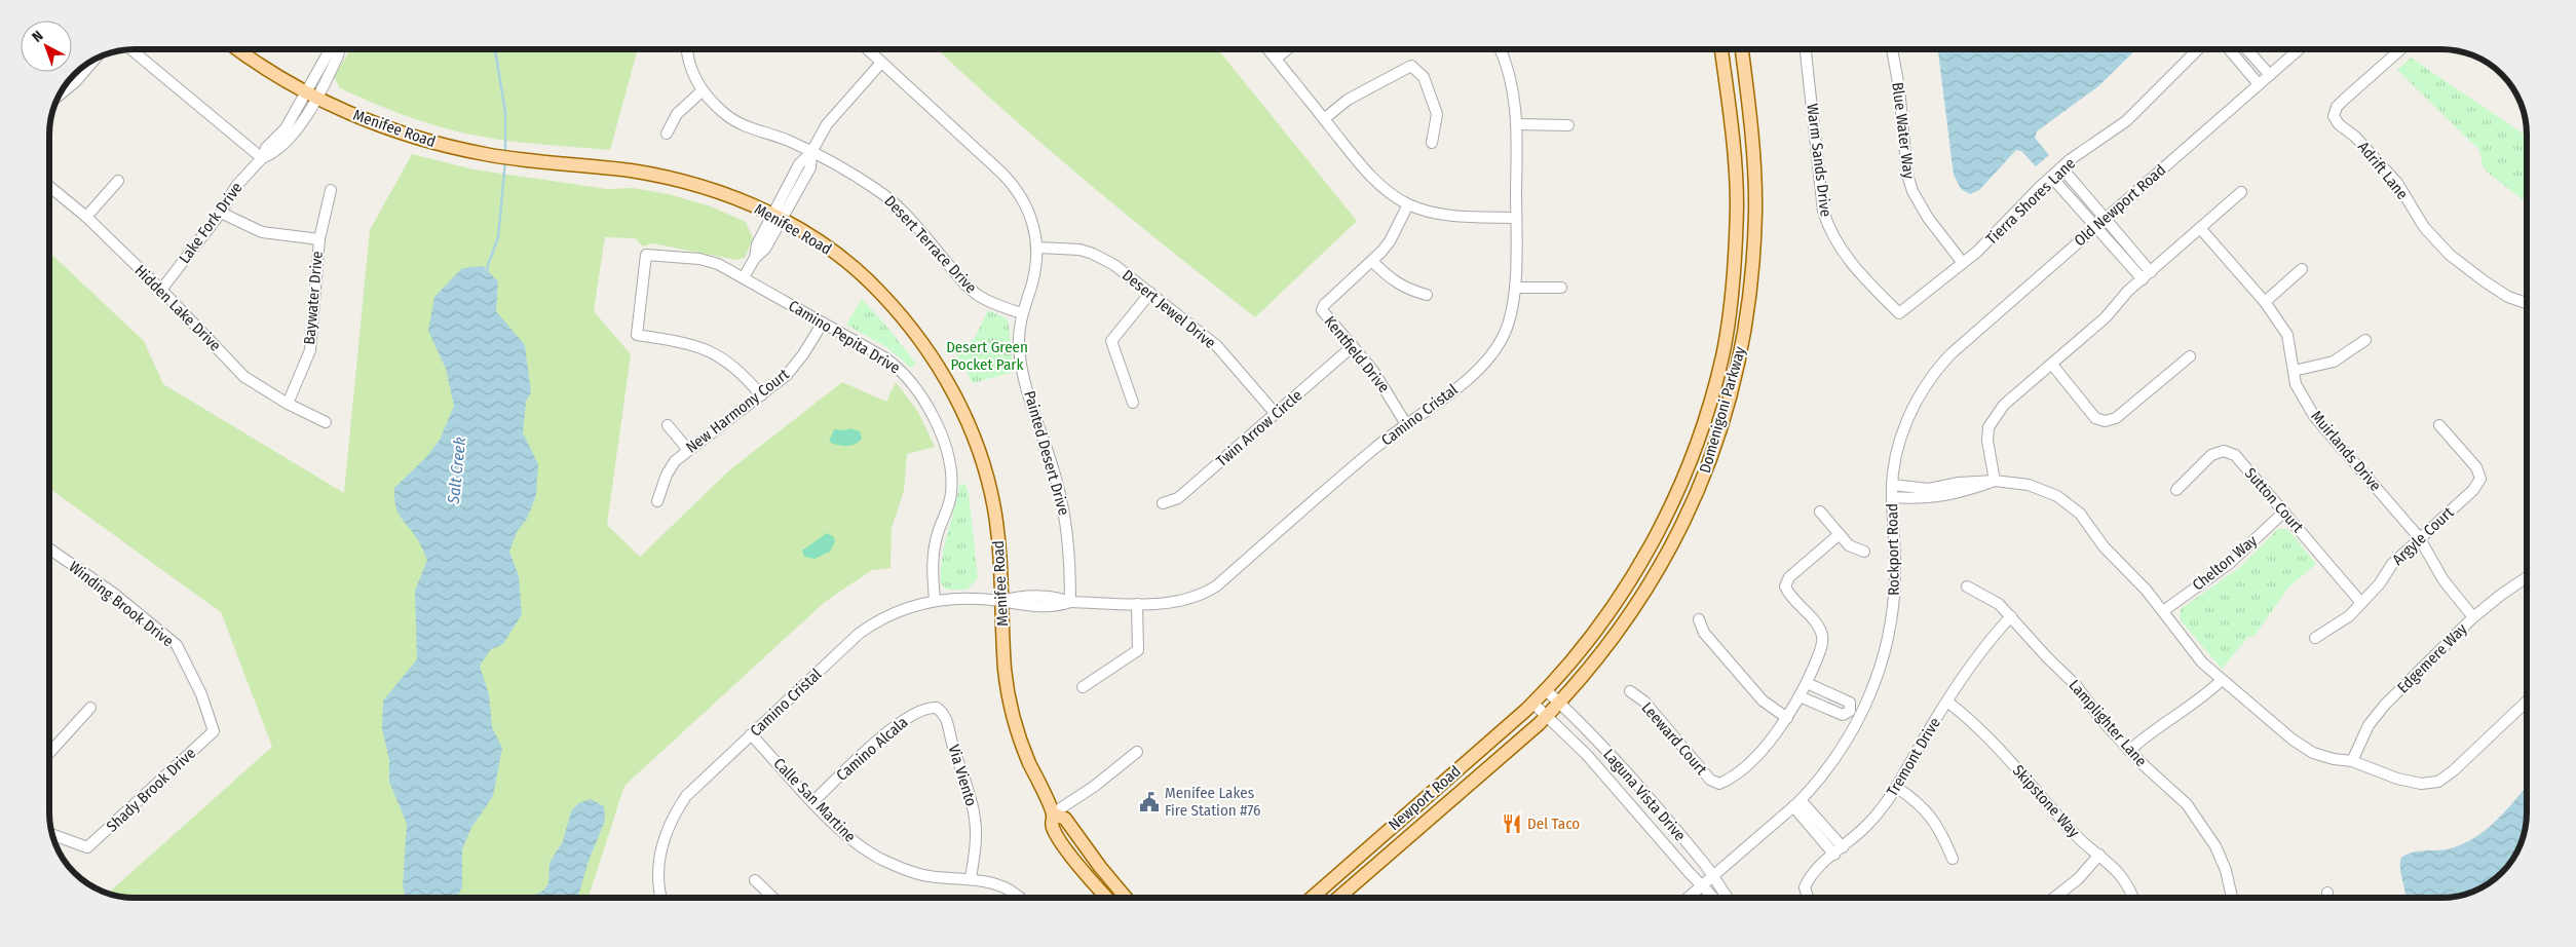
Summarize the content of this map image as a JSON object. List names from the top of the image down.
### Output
{
  "streets": {
    "main road": ["Menifee Road", "Domenigoni Parkway", "Newport Road"],
    "street": [
      "Blue Water Way",
      "Warm Sands Drive",
      "Adrift Lane",
      "Tierra Shores Lane",
      "Old Newport Road",
      "Lake Fork Drive",
      "Desert Terrace Drive",
      "Baywater Drive",
      "Hidden Lake Drive",
      "Desert Jewel Drive",
      "Camino Pepita Drive",
      "Kentfield Drive",
      "New Harmony Court",
      "Camino Cristal",
      "Twin Arrow Circle",
      "Muirlands Drive",
      "Painted Desert Drive",
      "Sutton Court",
      "Argyle Court",
      "Rockport Road",
      "Chelton Way",
      "Winding Brook Drive",
      "Edgemere Way",
      "Lamplighter Lane",
      "Leeward Court",
      "Camino Alcala",
      "Tremont Drive",
      "Via Viento",
      "Shady Brook Drive",
      "Laguna Vista Drive",
      "Calle San Martine",
      "Skipstone Way"
    ]
  },
  "crossings": [
    ["Menifee Road", "Lake Fork Drive"],
    ["Menifee Road", "Camino Cristal"],
    ["Blue Water Way", "Tierra Shores Lane"],
    ["Warm Sands Drive", "Tierra Shores Lane"],
    ["Old Newport Road", "Rockport Road"],
    ["Lake Fork Drive", "Hidden Lake Drive"],
    ["Desert Terrace Drive", "Painted Desert Drive"],
    ["Baywater Drive", "Hidden Lake Drive"],
    ["Desert Jewel Drive", "Twin Arrow Circle"],
    ["Desert Jewel Drive", "Painted Desert Drive"],
    ["Camino Pepita Drive", "New Harmony Court"],
    ["Camino Pepita Drive", "Camino Cristal"],
    ["Kentfield Drive", "Camino Cristal"],
    ["Kentfield Drive", "Twin Arrow Circle"],
    ["Domenigoni Parkway", "Laguna Vista Drive"],
    ["Domenigoni Parkway", "Newport Road"],
    ["Camino Cristal", "Painted Desert Drive"],
    ["Camino Cristal", "Calle San Martine"],
    ["Muirlands Drive", "Argyle Court"],
    ["Muirlands Drive", "Edgemere Way"],
    ["Sutton Court", "Argyle Court"],
    ["Sutton Court", "Chelton Way"],
    ["Rockport Road", "Laguna Vista Drive"],
    ["Winding Brook Drive", "Shady Brook Drive"],
    ["Lamplighter Lane", "Tremont Drive"],
    ["Camino Alcala", "Via Viento"],
    ["Camino Alcala", "Calle San Martine"],
    ["Tremont Drive", "Skipstone Way"],
    ["Via Viento", "Calle San Martine"],
    ["Laguna Vista Drive", "Newport Road"]
  ],
  "water": ["Salt Creek"],
  "parks": ["Desert Green Pocket Park"],
  "places": {
    "public building": ["Menifee Lakes Fire Station #76"],
    "restaurant": ["Del Taco"]
  },
  "north": "top left"
}
